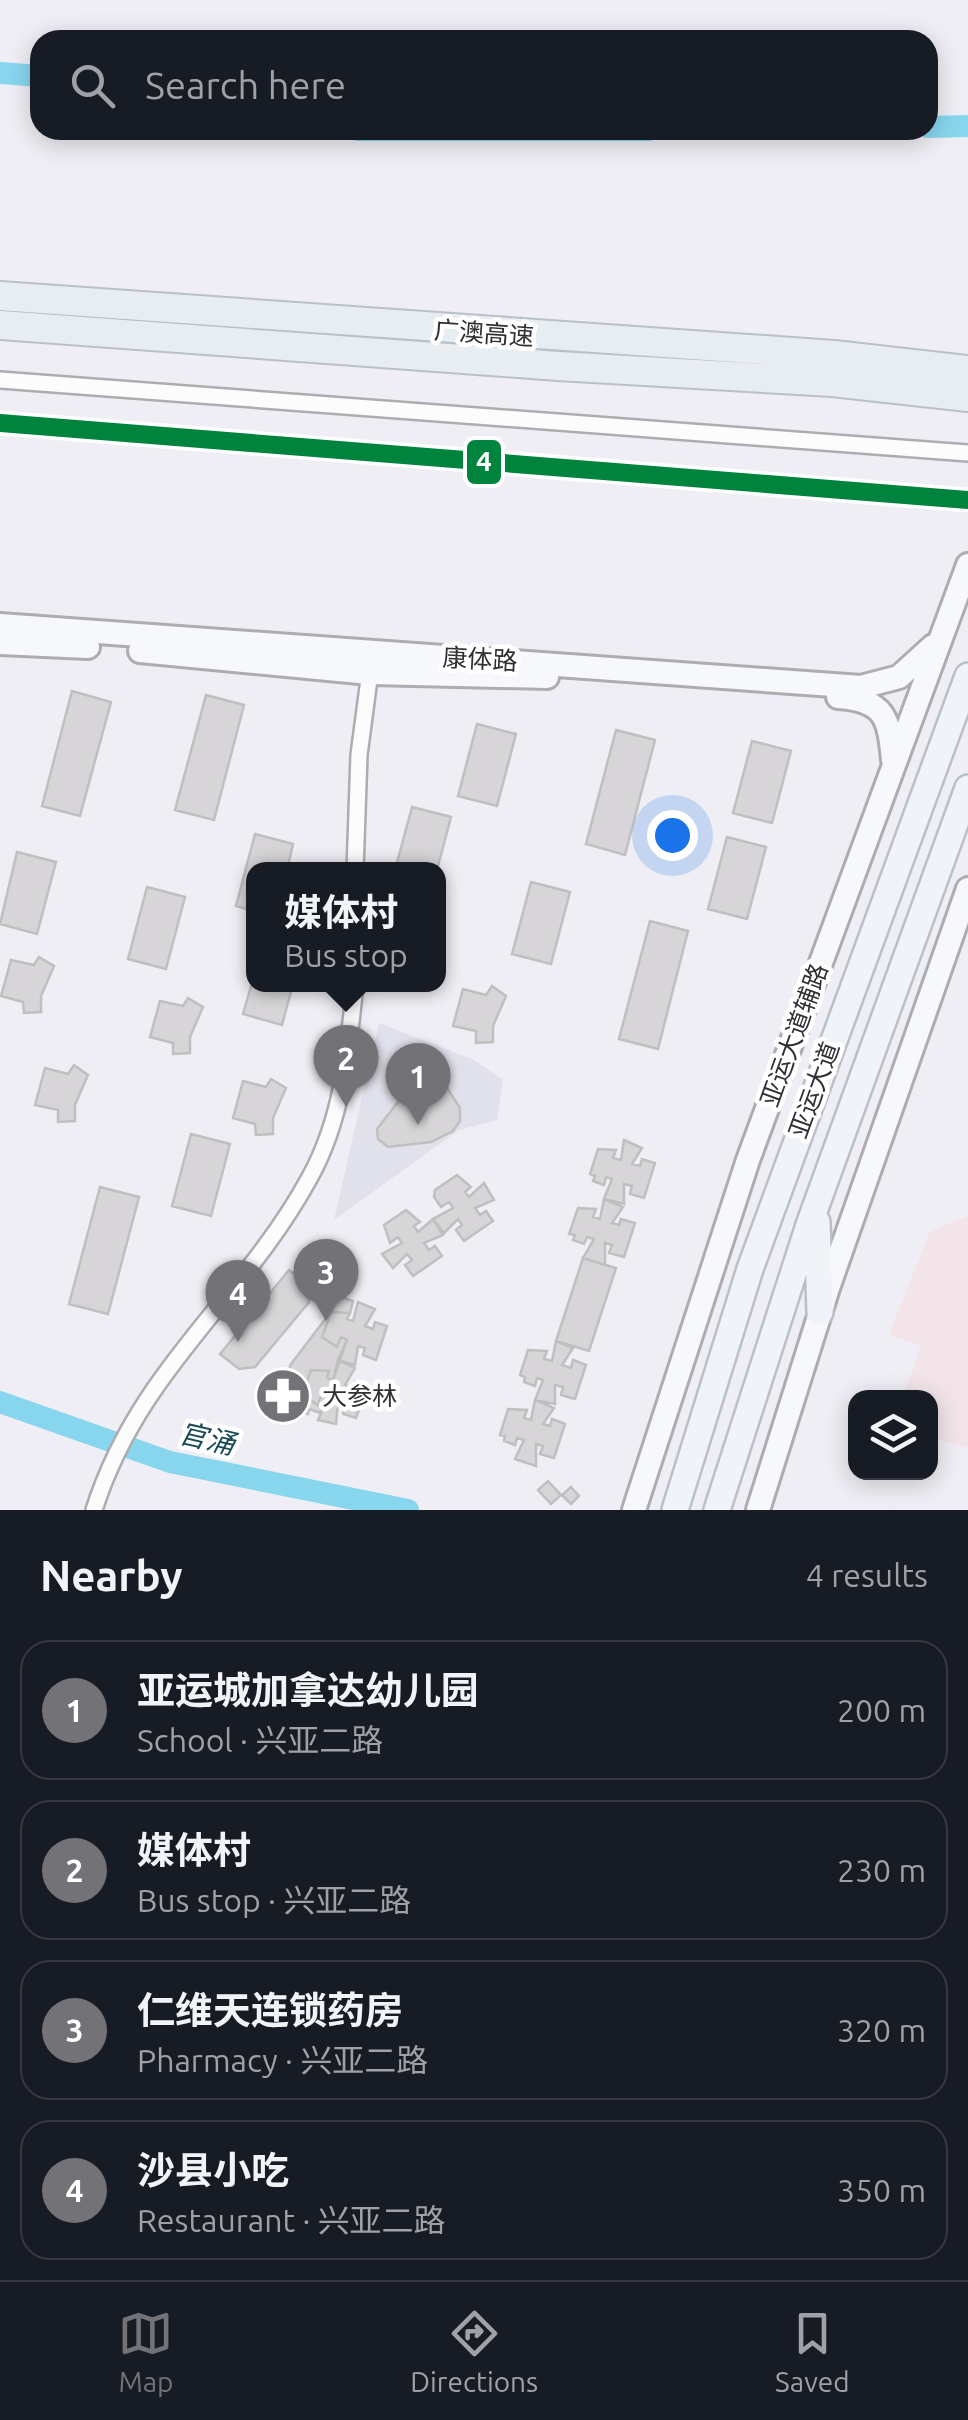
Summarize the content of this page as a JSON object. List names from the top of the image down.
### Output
{
  "streets": {
    "highway": ["广澳高速"],
    "main road": ["亚运大道"],
    "street": ["康体路", "亚运大道辅路"]
  },
  "crossings": [
    ["康体路", "亚运大道辅路"]
  ],
  "water": ["官涌"],
  "places": {
    "pharmacy": ["大参林"]
  },
  "lines": ["metro line 4"],
  "page": {
    "search": "Search here",
    "popup": ["媒体村", "Bus stop"],
    "pins": [
      "2",
      "1",
      "3",
      "4"
    ],
    "heading": ["Nearby", "4 results"],
    "list": [
      {
        "mark": "1",
        "name": "亚运城加拿达幼儿园",
        "note": "School · 兴亚二路",
        "value": "200 m"
      },
      {
        "mark": "2",
        "name": "媒体村",
        "note": "Bus stop · 兴亚二路",
        "value": "230 m"
      },
      {
        "mark": "3",
        "name": "仁维天连锁药房",
        "note": "Pharmacy · 兴亚二路",
        "value": "320 m"
      },
      {
        "mark": "4",
        "name": "沙县小吃",
        "note": "Restaurant · 兴亚二路",
        "value": "350 m"
      }
    ],
    "nav": ["Map", "Directions", "Saved"]
  }
}
